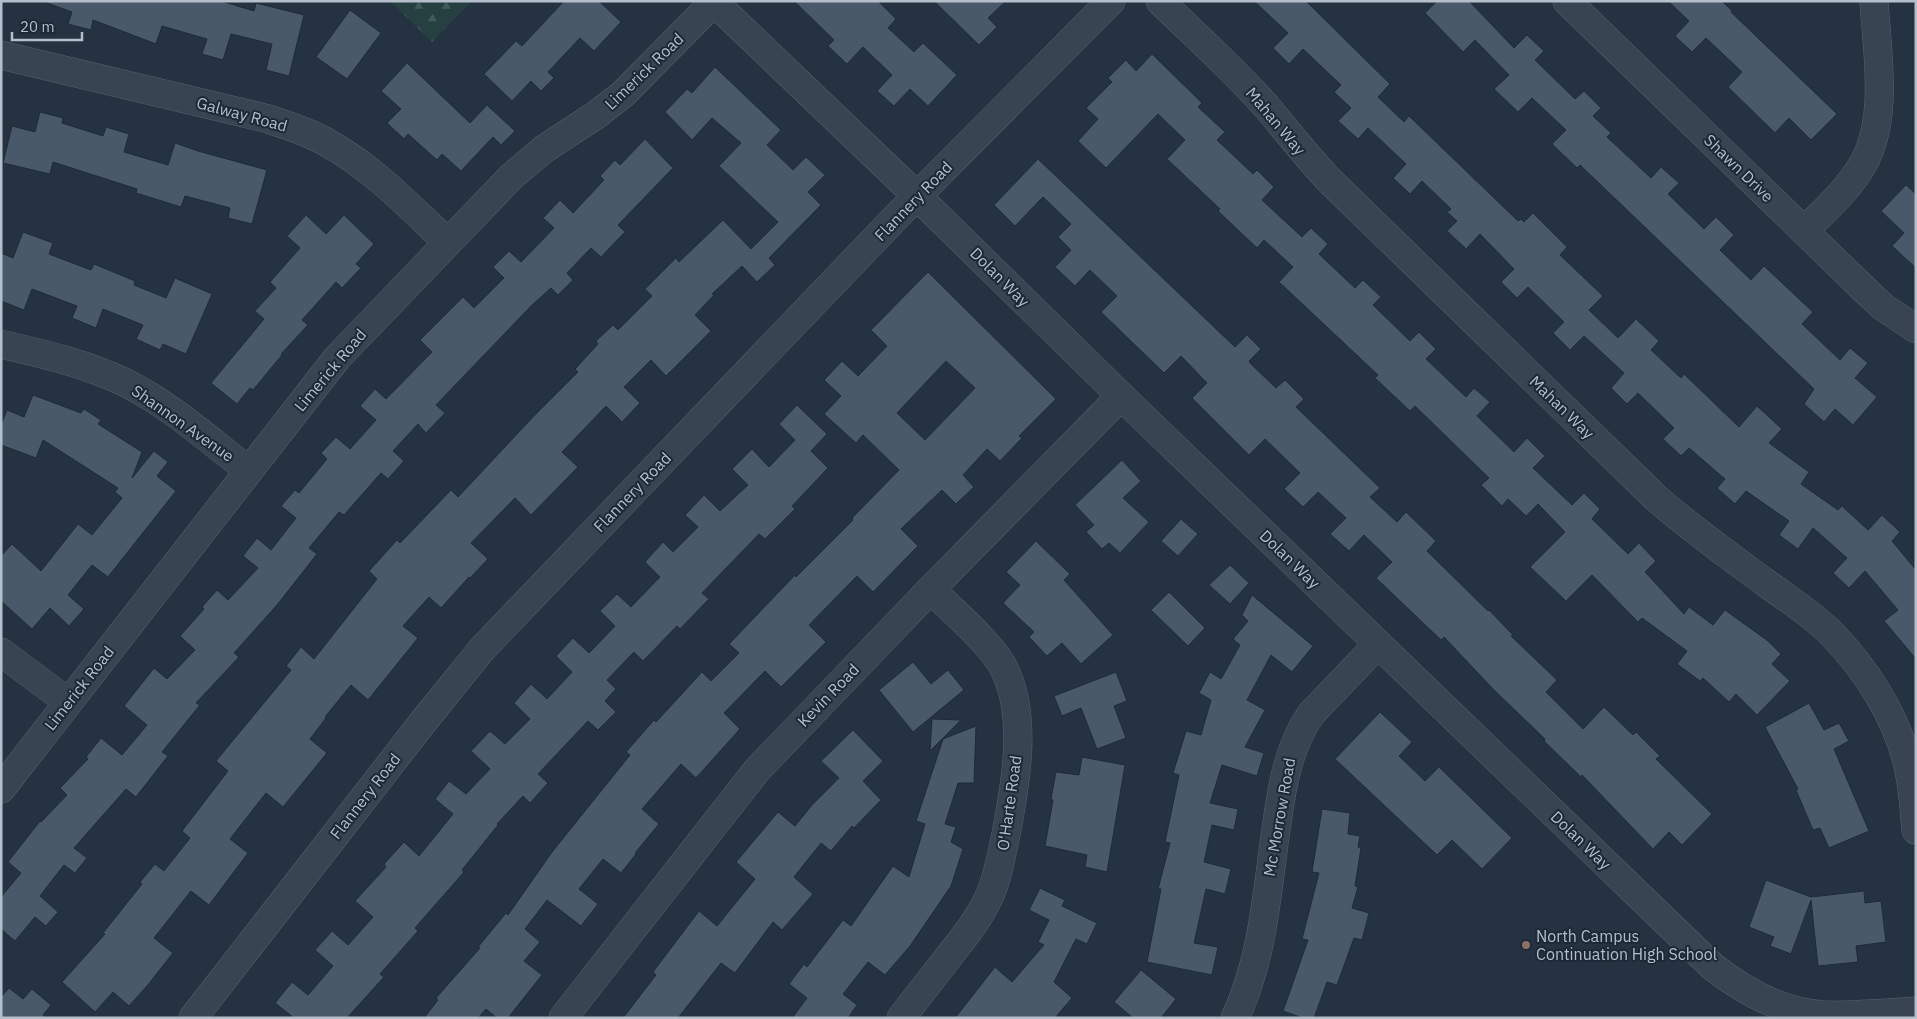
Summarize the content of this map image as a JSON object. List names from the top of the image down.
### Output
{
  "streets": {
    "street": [
      "Limerick Road",
      "Galway Road",
      "Mahan Way",
      "Shawn Drive",
      "Flannery Road",
      "Dolan Way",
      "Shannon Avenue",
      "Kevin Road",
      "O'Harte Road",
      "Mc Morrow Road"
    ]
  },
  "crossings": [
    ["Limerick Road", "Galway Road"],
    ["Limerick Road", "Dolan Way"],
    ["Limerick Road", "Shannon Avenue"],
    ["Flannery Road", "Dolan Way"],
    ["Dolan Way", "Kevin Road"],
    ["Dolan Way", "Mc Morrow Road"],
    ["Kevin Road", "O'Harte Road"]
  ],
  "places": ["North Campus Continuation High School"],
  "scale_bar": "20 m"
}
